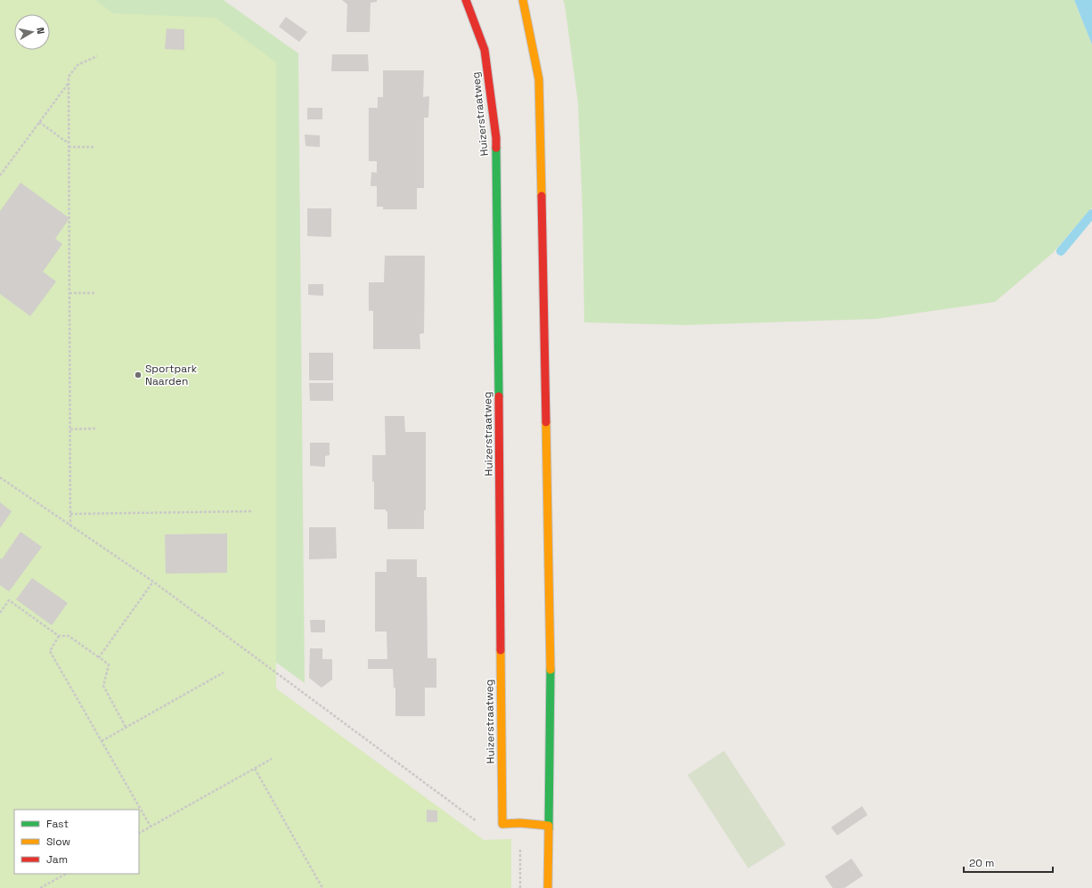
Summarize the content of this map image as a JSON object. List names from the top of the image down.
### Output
{
  "streets": {
    "street": ["Huizerstraatweg"]
  },
  "places": ["Sportpark Naarden"],
  "legend": ["Fast", "Slow", "Jam"],
  "scale_bar": "20 m",
  "north": "right"
}
